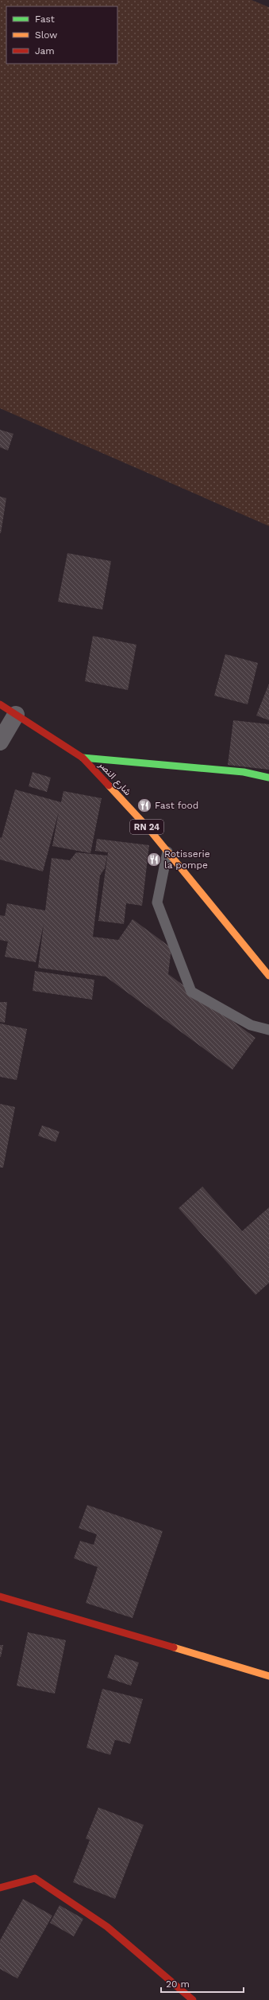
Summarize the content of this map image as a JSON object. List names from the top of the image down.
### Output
{
  "streets": {
    "street": ["شارع النصر", "RN 24"]
  },
  "places": {
    "restaurant": ["Fast food", "Rotisserie la pompe"]
  },
  "legend": ["Fast", "Slow", "Jam"],
  "scale_bar": "20 m"
}
